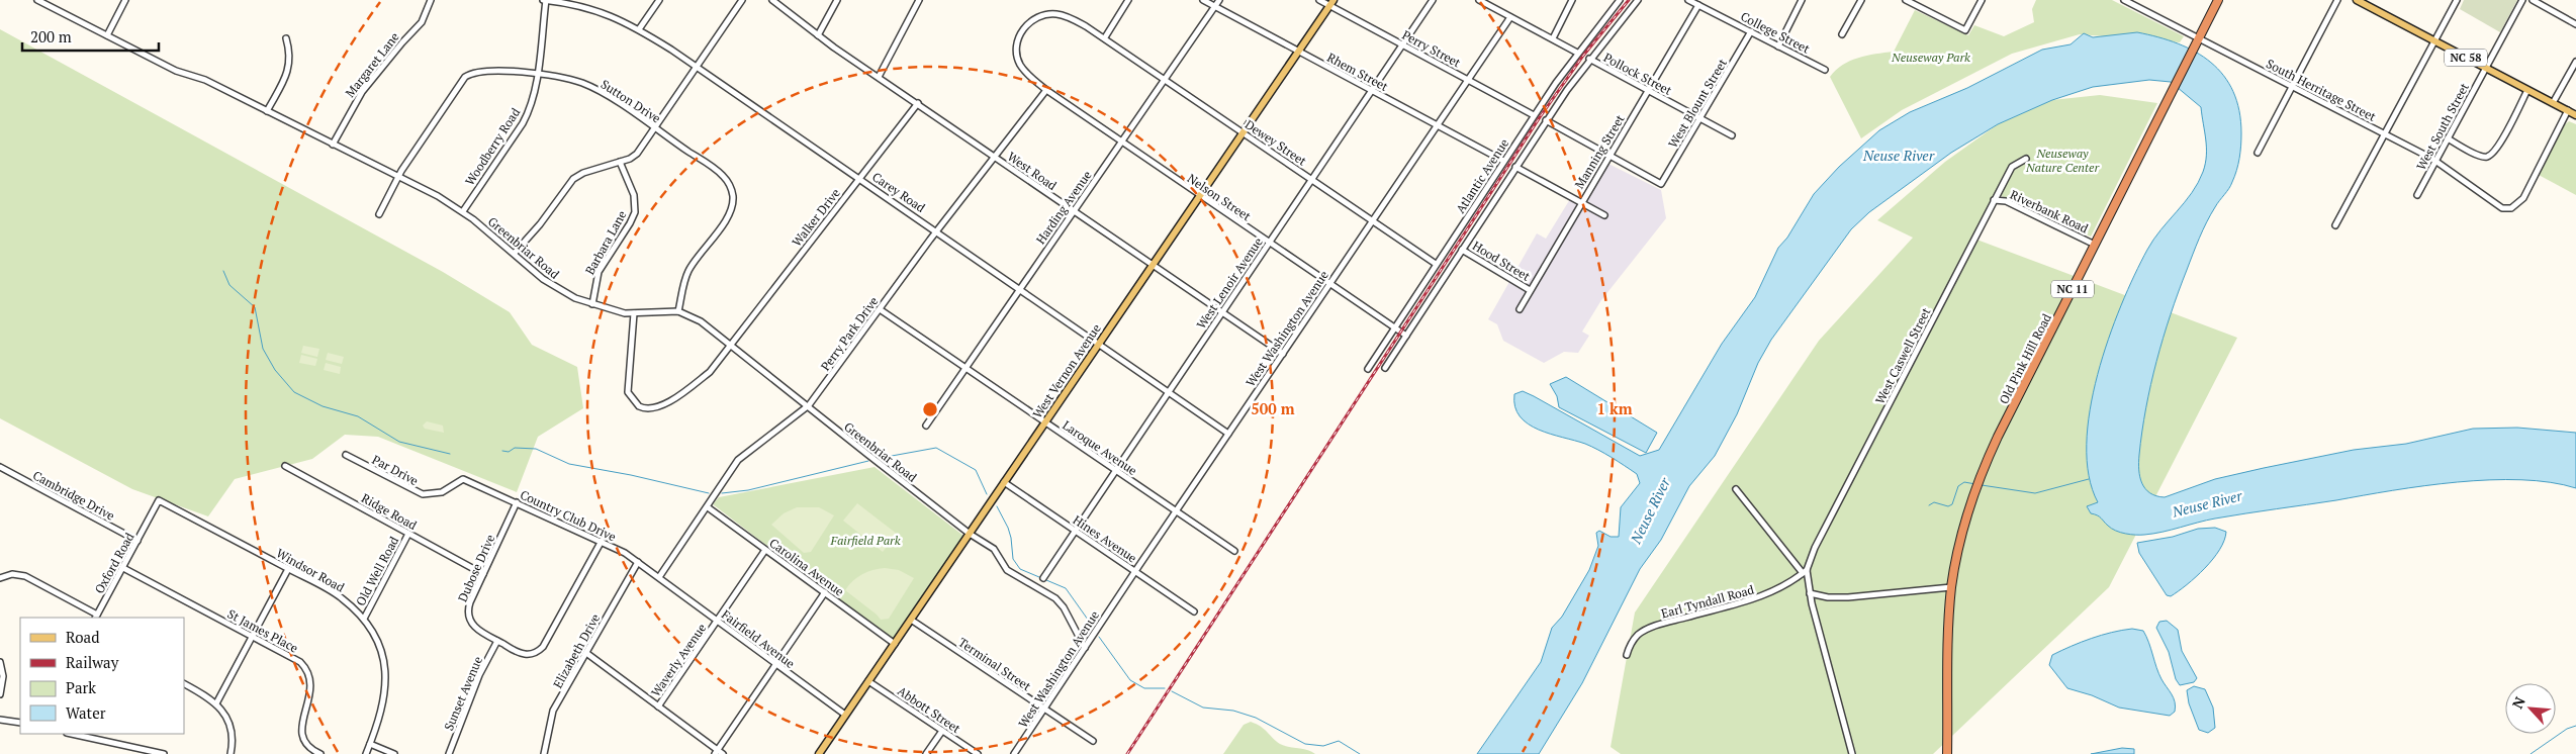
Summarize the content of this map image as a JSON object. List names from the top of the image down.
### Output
{
  "streets": {
    "highway": ["NC 11", "Old Pink Hill Road"],
    "main road": ["NC 58", "West Vernon Avenue"],
    "street": [
      "College Street",
      "Perry Street",
      "Margaret Lane",
      "Rhem Street",
      "Pollock Street",
      "South Herritage Street",
      "Sutton Drive",
      "West Blount Street",
      "West South Street",
      "Dewey Street",
      "Woodberry Road",
      "Manning Street",
      "West Road",
      "Atlantic Avenue",
      "Carey Road",
      "Nelson Street",
      "Harding Avenue",
      "Riverbank Road",
      "Walker Drive",
      "Barbara Lane",
      "Greenbriar Road",
      "Hood Street",
      "West Lenoir Avenue",
      "West Washington Avenue",
      "Perry Park Drive",
      "West Caswell Street",
      "Laroque Avenue",
      "Par Drive",
      "Cambridge Drive",
      "Ridge Road",
      "Country Club Drive",
      "Hines Avenue",
      "Oxford Road",
      "Carolina Avenue",
      "Dubose Drive",
      "Windsor Road",
      "Old Well Road",
      "Earl Tyndall Road",
      "St James Place",
      "Fairfield Avenue",
      "Elizabeth Drive",
      "Waverly Avenue",
      "Terminal Street",
      "Sunset Avenue",
      "Abbott Street"
    ]
  },
  "crossings": [
    ["College Street", "West Blount Street"],
    ["College Street", "Manning Street"],
    ["Perry Street", "Atlantic Avenue"],
    ["Perry Street", "West Lenoir Avenue"],
    ["Perry Street", "West Washington Avenue"],
    ["Perry Street", "West Vernon Avenue"],
    ["NC 58", "South Herritage Street"],
    ["NC 58", "West South Street"],
    ["Margaret Lane", "Greenbriar Road"],
    ["Rhem Street", "Atlantic Avenue"],
    ["Rhem Street", "Harding Avenue"],
    ["Rhem Street", "West Lenoir Avenue"],
    ["Rhem Street", "West Washington Avenue"],
    ["Rhem Street", "West Vernon Avenue"],
    ["Pollock Street", "West Blount Street"],
    ["Pollock Street", "Manning Street"],
    ["Pollock Street", "Atlantic Avenue"],
    ["South Herritage Street", "West South Street"],
    ["South Herritage Street", "Old Pink Hill Road"],
    ["Sutton Drive", "Woodberry Road"],
    ["Sutton Drive", "Greenbriar Road"],
    ["West Blount Street", "Manning Street"],
    ["Dewey Street", "Atlantic Avenue"],
    ["Dewey Street", "Nelson Street"],
    ["Dewey Street", "Harding Avenue"],
    ["Dewey Street", "West Lenoir Avenue"],
    ["Dewey Street", "West Washington Avenue"],
    ["Dewey Street", "Perry Park Drive"],
    ["Dewey Street", "West Vernon Avenue"],
    ["Woodberry Road", "Carey Road"],
    ["Woodberry Road", "Greenbriar Road"],
    ["Manning Street", "Hood Street"],
    ["West Road", "Harding Avenue"],
    ["West Road", "Walker Drive"],
    ["West Road", "West Lenoir Avenue"],
    ["West Road", "West Washington Avenue"],
    ["West Road", "Perry Park Drive"],
    ["West Road", "West Vernon Avenue"],
    ["Atlantic Avenue", "Nelson Street"],
    ["Atlantic Avenue", "Hood Street"],
    ["Carey Road", "Harding Avenue"],
    ["Carey Road", "Walker Drive"],
    ["Carey Road", "West Lenoir Avenue"],
    ["Carey Road", "West Washington Avenue"],
    ["Carey Road", "Perry Park Drive"],
    ["Carey Road", "West Vernon Avenue"],
    ["Nelson Street", "Harding Avenue"],
    ["Nelson Street", "West Lenoir Avenue"],
    ["Nelson Street", "West Washington Avenue"],
    ["Nelson Street", "Perry Park Drive"],
    ["Nelson Street", "West Vernon Avenue"],
    ["Harding Avenue", "Laroque Avenue"],
    ["Riverbank Road", "West Caswell Street"],
    ["Riverbank Road", "Old Pink Hill Road"],
    ["Walker Drive", "Greenbriar Road"],
    ["Barbara Lane", "Greenbriar Road"],
    ["Greenbriar Road", "West Washington Avenue"],
    ["Greenbriar Road", "Perry Park Drive"],
    ["Greenbriar Road", "West Vernon Avenue"],
    ["West Lenoir Avenue", "Laroque Avenue"],
    ["West Lenoir Avenue", "Hines Avenue"],
    ["West Washington Avenue", "Laroque Avenue"],
    ["West Washington Avenue", "Hines Avenue"],
    ["West Washington Avenue", "Terminal Street"],
    ["Perry Park Drive", "Laroque Avenue"],
    ["Perry Park Drive", "Country Club Drive"],
    ["Perry Park Drive", "Carolina Avenue"],
    ["Perry Park Drive", "Fairfield Avenue"],
    ["West Caswell Street", "Earl Tyndall Road"],
    ["West Vernon Avenue", "Laroque Avenue"],
    ["West Vernon Avenue", "Hines Avenue"],
    ["West Vernon Avenue", "Carolina Avenue"],
    ["West Vernon Avenue", "Fairfield Avenue"],
    ["West Vernon Avenue", "Terminal Street"],
    ["West Vernon Avenue", "Abbott Street"],
    ["Par Drive", "Country Club Drive"],
    ["Cambridge Drive", "Oxford Road"],
    ["Ridge Road", "Dubose Drive"],
    ["Ridge Road", "Old Well Road"],
    ["Country Club Drive", "Dubose Drive"],
    ["Country Club Drive", "Fairfield Avenue"],
    ["Country Club Drive", "Elizabeth Drive"],
    ["Oxford Road", "Windsor Road"],
    ["Oxford Road", "St James Place"],
    ["Carolina Avenue", "Waverly Avenue"],
    ["Dubose Drive", "Sunset Avenue"],
    ["Windsor Road", "Old Well Road"],
    ["Fairfield Avenue", "Waverly Avenue"]
  ],
  "water": ["Neuse River"],
  "parks": ["Neuseway Park", "Neuseway Nature Center", "Fairfield Park"],
  "legend": [
    "Road",
    "Railway",
    "Park",
    "Water"
  ],
  "scale_bar": "200 m",
  "north": "top left",
  "rings": ["500 m", "1 km"]
}
